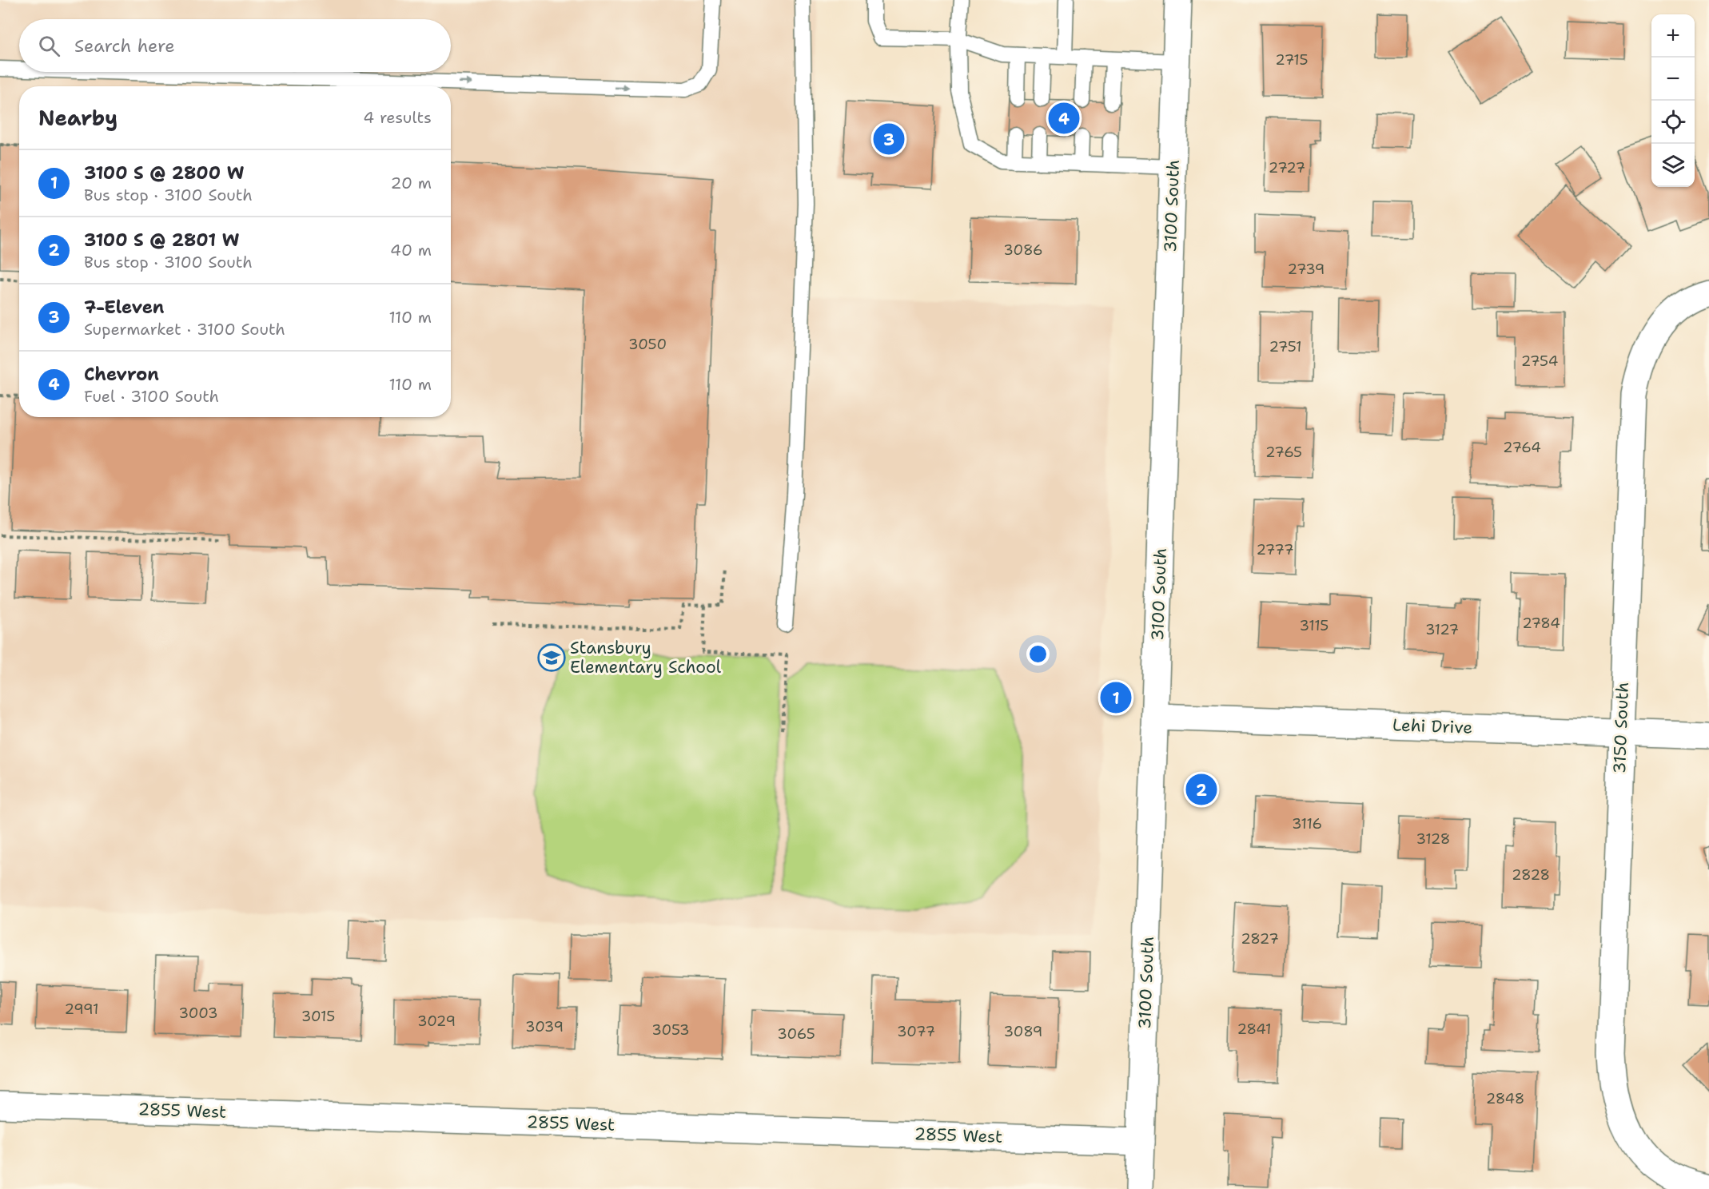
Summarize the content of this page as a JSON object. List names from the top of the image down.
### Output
{
  "streets": {
    "street": [
      "3100 South",
      "Lehi Drive",
      "3150 South",
      "2855 West"
    ]
  },
  "crossings": [
    ["3100 South", "Lehi Drive"],
    ["3100 South", "2855 West"],
    ["Lehi Drive", "3150 South"]
  ],
  "places": {
    "school or university": ["Stansbury Elementary School"]
  },
  "house_numbers": [
    "2715",
    "2727",
    "3086",
    "2739",
    "3050",
    "2751",
    "2754",
    "2764",
    "2765",
    "2777",
    "2784",
    "3115",
    "3127",
    "3116",
    "3128",
    "2828",
    "2827",
    "2991",
    "3003",
    "3015",
    "3029",
    "3039",
    "2841",
    "3053",
    "3077",
    "3089",
    "3065",
    "2848"
  ],
  "page": {
    "map_buttons": ["+", "−"],
    "search": "Search here",
    "heading": ["Nearby", "4 results"],
    "pins": [
      "4",
      "3",
      "1",
      "2"
    ],
    "list": [
      {
        "mark": "1",
        "name": "3100 S @ 2800 W",
        "note": "Bus stop · 3100 South",
        "value": "20 m"
      },
      {
        "mark": "2",
        "name": "3100 S @ 2801 W",
        "note": "Bus stop · 3100 South",
        "value": "40 m"
      },
      {
        "mark": "3",
        "name": "7-Eleven",
        "note": "Supermarket · 3100 South",
        "value": "110 m"
      },
      {
        "mark": "4",
        "name": "Chevron",
        "note": "Fuel · 3100 South",
        "value": "110 m"
      }
    ]
  }
}
